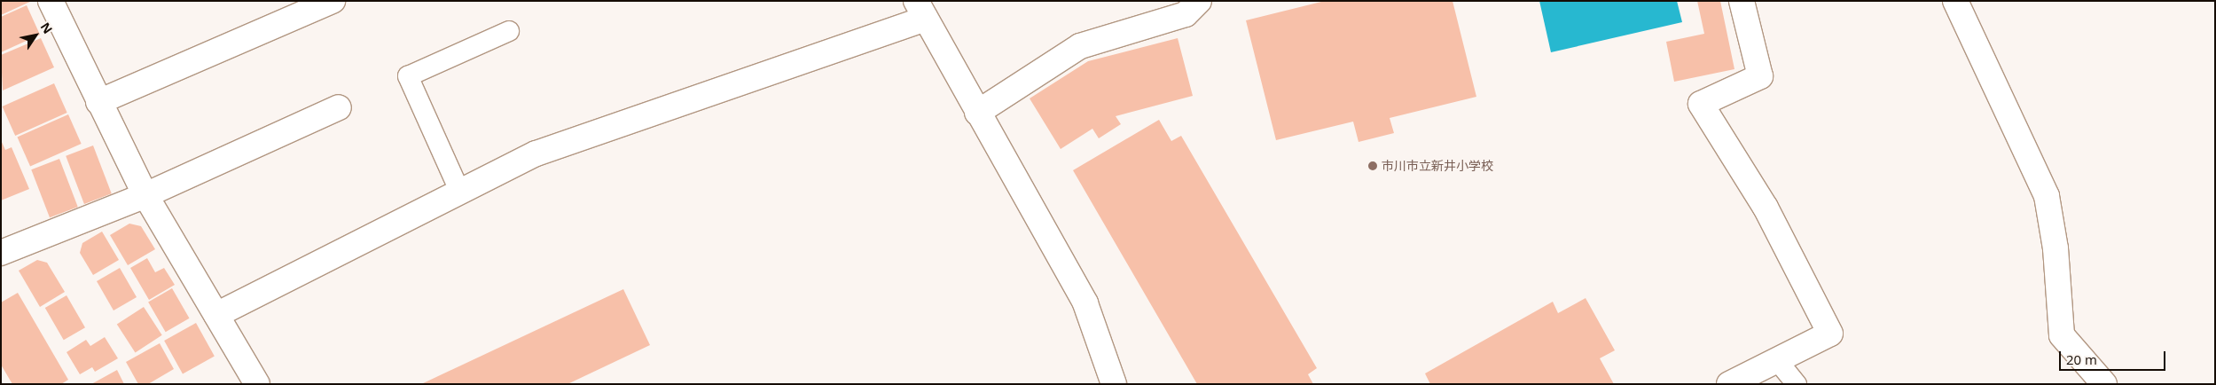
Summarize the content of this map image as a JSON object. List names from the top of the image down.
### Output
{
  "places": ["市川市立新井小学校"],
  "scale_bar": "20 m",
  "north": "top right"
}
